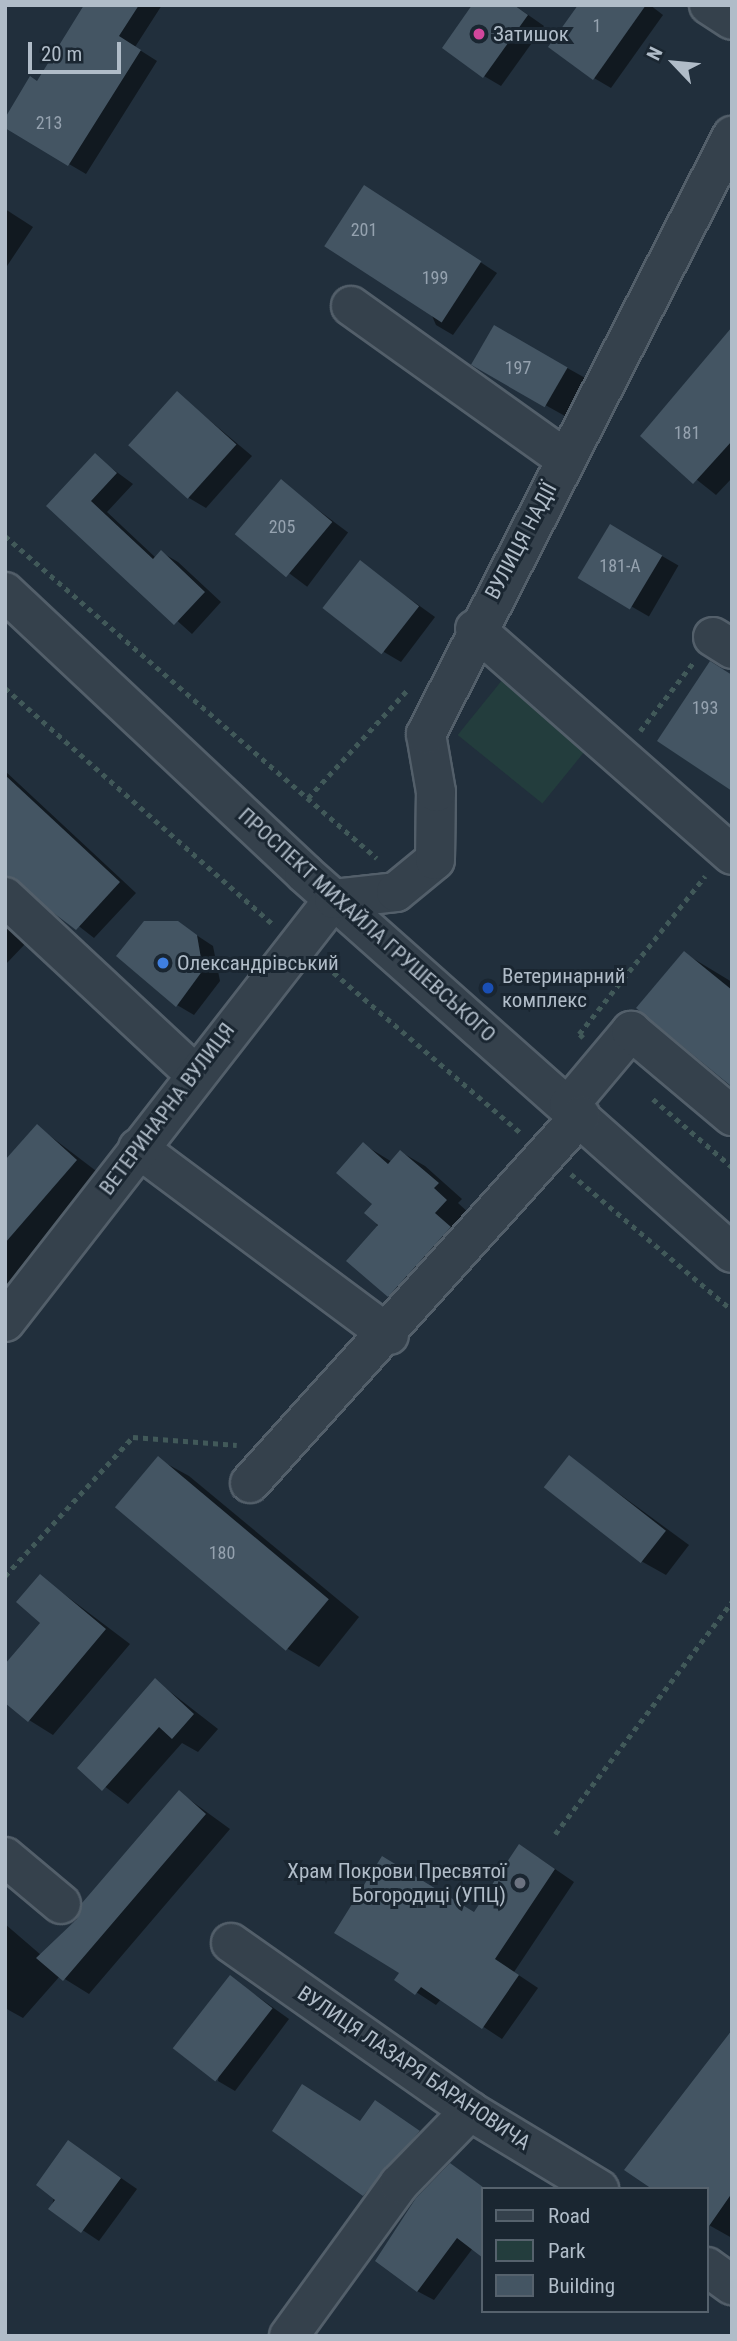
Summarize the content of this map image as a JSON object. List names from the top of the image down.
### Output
{
  "streets": {
    "street": [
      "ВУЛИЦЯ НАДІЇ",
      "ПРОСПЕКТ МИХАЙЛА ГРУШЕВСЬКОГО",
      "ВЕТЕРИНАРНА ВУЛИЦЯ",
      "ВУЛИЦЯ ЛАЗАРЯ БАРАНОВИЧА"
    ]
  },
  "crossings": [
    ["ПРОСПЕКТ МИХАЙЛА ГРУШЕВСЬКОГО", "ВЕТЕРИНАРНА ВУЛИЦЯ"]
  ],
  "places": [
    "Затишок",
    "Олександрівський",
    "Ветеринарний комплекс",
    "Храм Покрови Пресвятої Богородиці (УПЦ)"
  ],
  "house_numbers": [
    "1",
    "213",
    "201",
    "199",
    "197",
    "181",
    "205",
    "181-А",
    "193",
    "180"
  ],
  "legend": ["Road", "Park", "Building"],
  "scale_bar": "20 m",
  "north": "top left"
}
